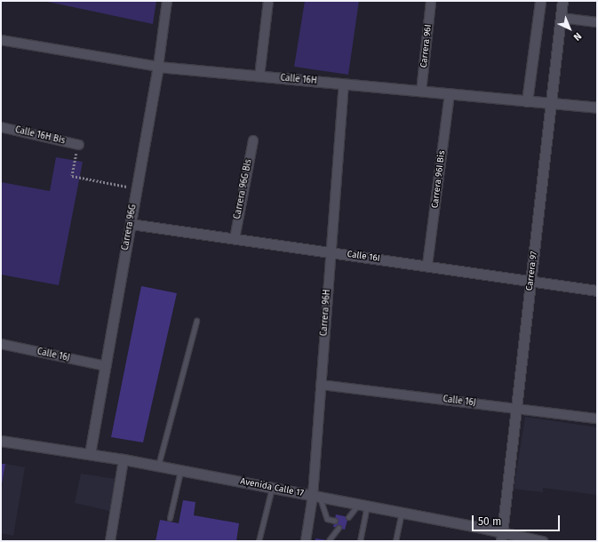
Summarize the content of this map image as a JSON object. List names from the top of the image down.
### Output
{
  "streets": {
    "street": [
      "Carrera 96I",
      "Calle 16H",
      "Calle 16H Bis",
      "Carrera 96I Bis",
      "Carrera 96G Bis",
      "Carrera 96G",
      "Calle 16I",
      "Carrera 97",
      "Carrera 96H",
      "Calle 16J",
      "Avenida Calle 17"
    ]
  },
  "crossings": [
    ["Carrera 96I", "Calle 16H"],
    ["Calle 16H", "Carrera 96I Bis"],
    ["Calle 16H", "Carrera 96G"],
    ["Calle 16H", "Carrera 97"],
    ["Calle 16H", "Carrera 96H"],
    ["Carrera 96I Bis", "Calle 16I"],
    ["Carrera 96G Bis", "Calle 16I"],
    ["Carrera 96G", "Calle 16I"],
    ["Carrera 96G", "Calle 16J"],
    ["Carrera 96G", "Avenida Calle 17"],
    ["Calle 16I", "Carrera 97"],
    ["Calle 16I", "Carrera 96H"],
    ["Carrera 97", "Calle 16J"],
    ["Carrera 97", "Avenida Calle 17"],
    ["Carrera 96H", "Calle 16J"],
    ["Carrera 96H", "Avenida Calle 17"]
  ],
  "scale_bar": "50 m",
  "north": "bottom right"
}
